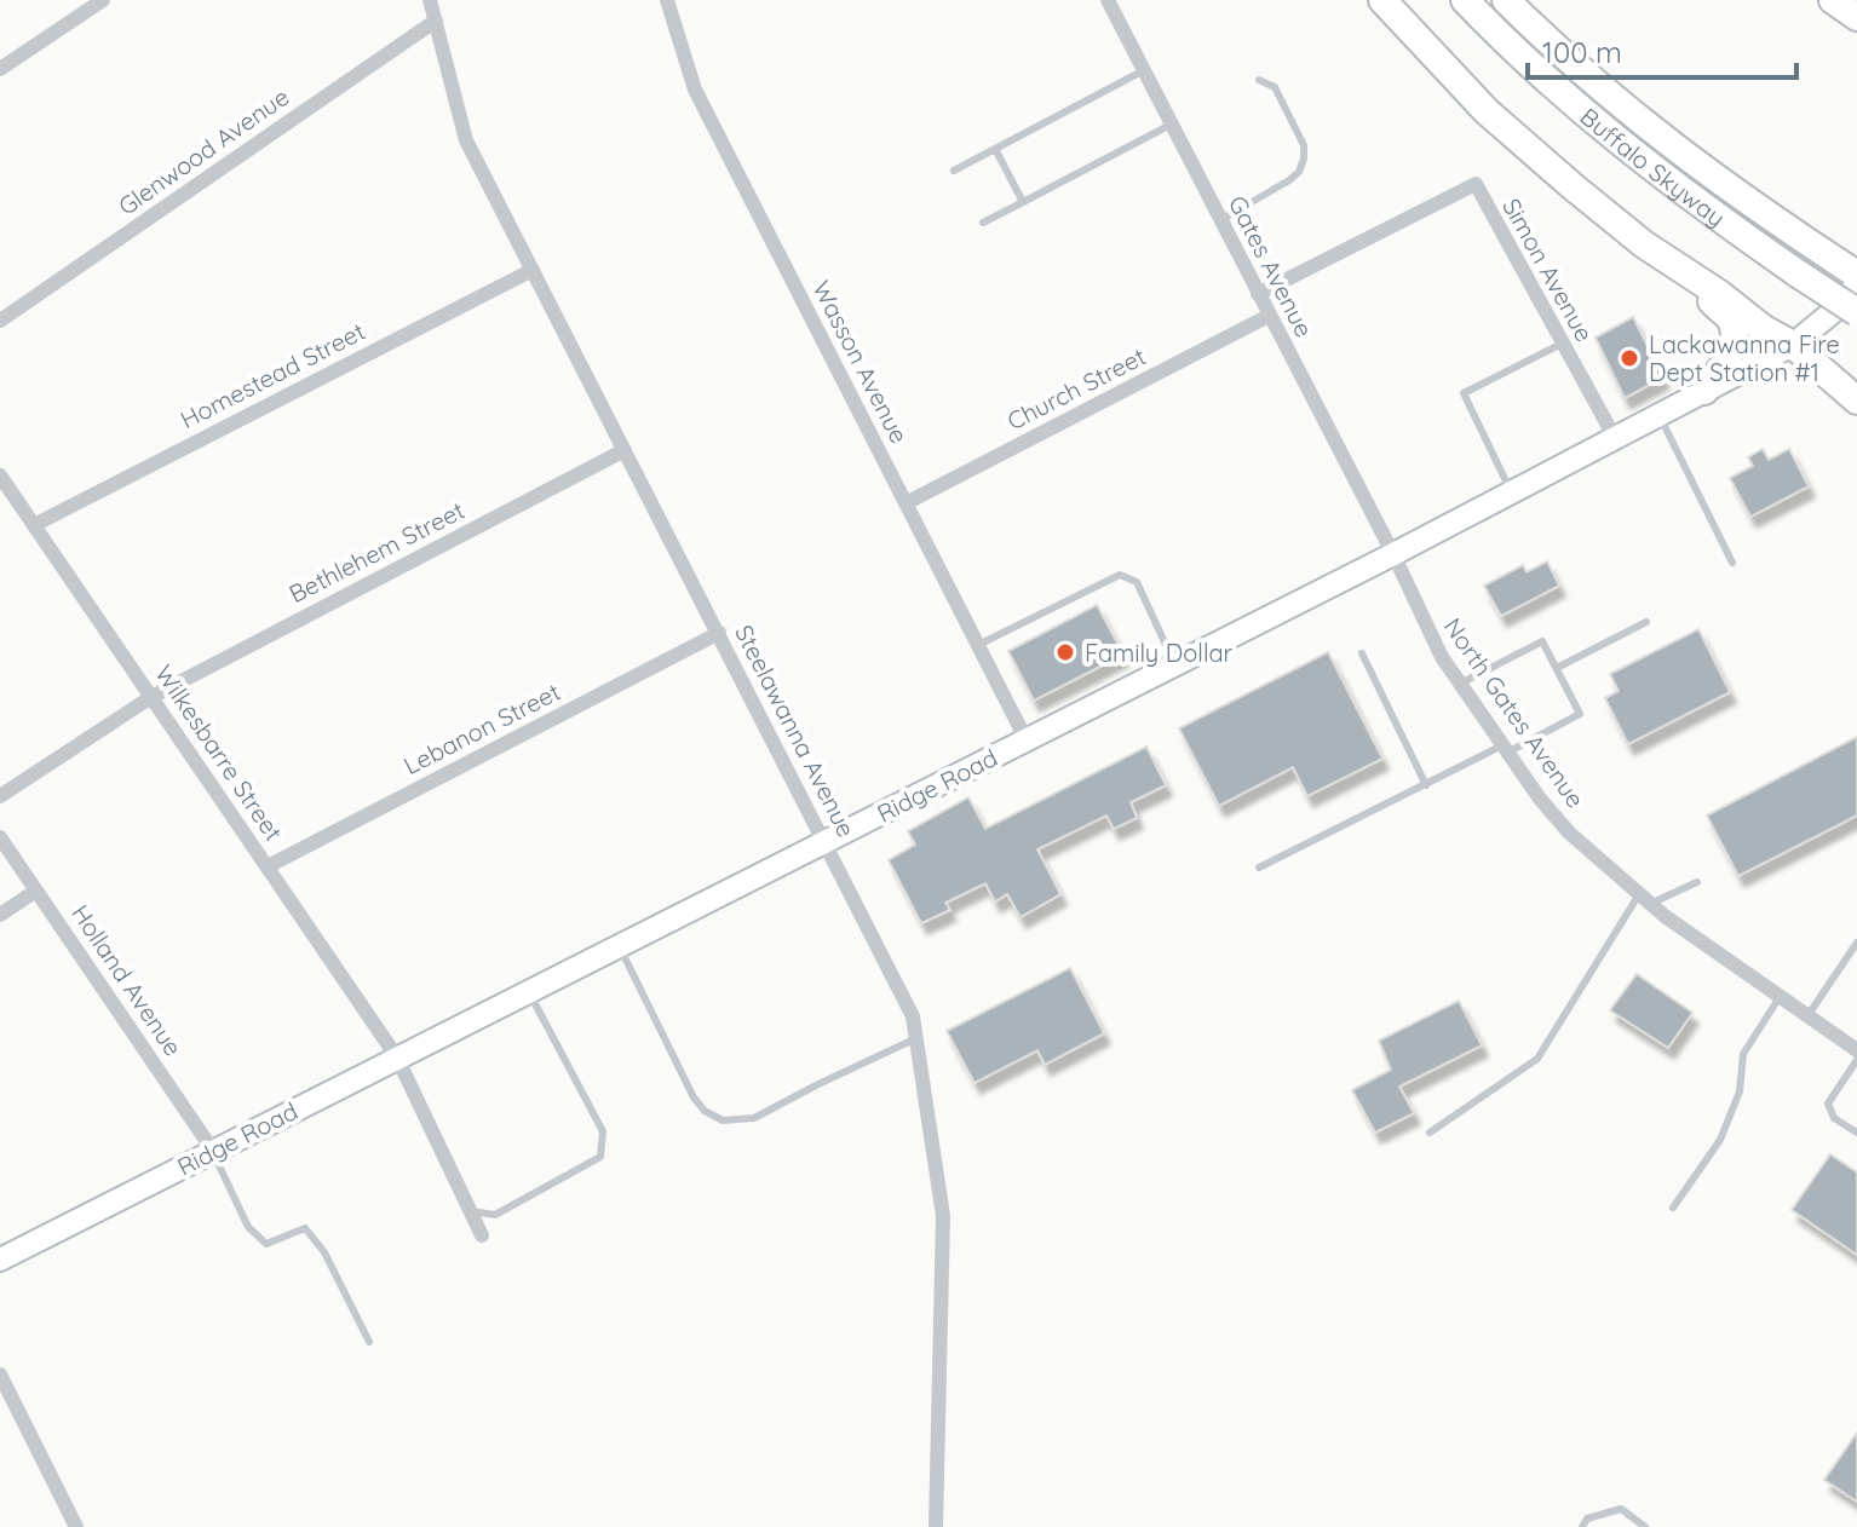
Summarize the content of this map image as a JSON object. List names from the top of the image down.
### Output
{
  "streets": {
    "highway": ["Buffalo Skyway"],
    "main road": ["Ridge Road"],
    "street": [
      "Glenwood Avenue",
      "Gates Avenue",
      "Simon Avenue",
      "Wasson Avenue",
      "Homestead Street",
      "Church Street",
      "Bethlehem Street",
      "North Gates Avenue",
      "Lebanon Street",
      "Steelawanna Avenue",
      "Wilkesbarre Street",
      "Holland Avenue"
    ]
  },
  "crossings": [
    ["Glenwood Avenue", "Steelawanna Avenue"],
    ["Gates Avenue", "Simon Avenue"],
    ["Gates Avenue", "Church Street"],
    ["Gates Avenue", "North Gates Avenue"],
    ["Gates Avenue", "Ridge Road"],
    ["Simon Avenue", "Ridge Road"],
    ["Wasson Avenue", "Church Street"],
    ["Wasson Avenue", "Ridge Road"],
    ["Homestead Street", "Steelawanna Avenue"],
    ["Homestead Street", "Wilkesbarre Street"],
    ["Bethlehem Street", "Steelawanna Avenue"],
    ["Bethlehem Street", "Wilkesbarre Street"],
    ["North Gates Avenue", "Ridge Road"],
    ["Lebanon Street", "Steelawanna Avenue"],
    ["Lebanon Street", "Wilkesbarre Street"],
    ["Steelawanna Avenue", "Ridge Road"],
    ["Wilkesbarre Street", "Ridge Road"],
    ["Ridge Road", "Holland Avenue"]
  ],
  "places": ["Lackawanna Fire Dept Station #1", "Family Dollar"],
  "scale_bar": "100 m"
}
